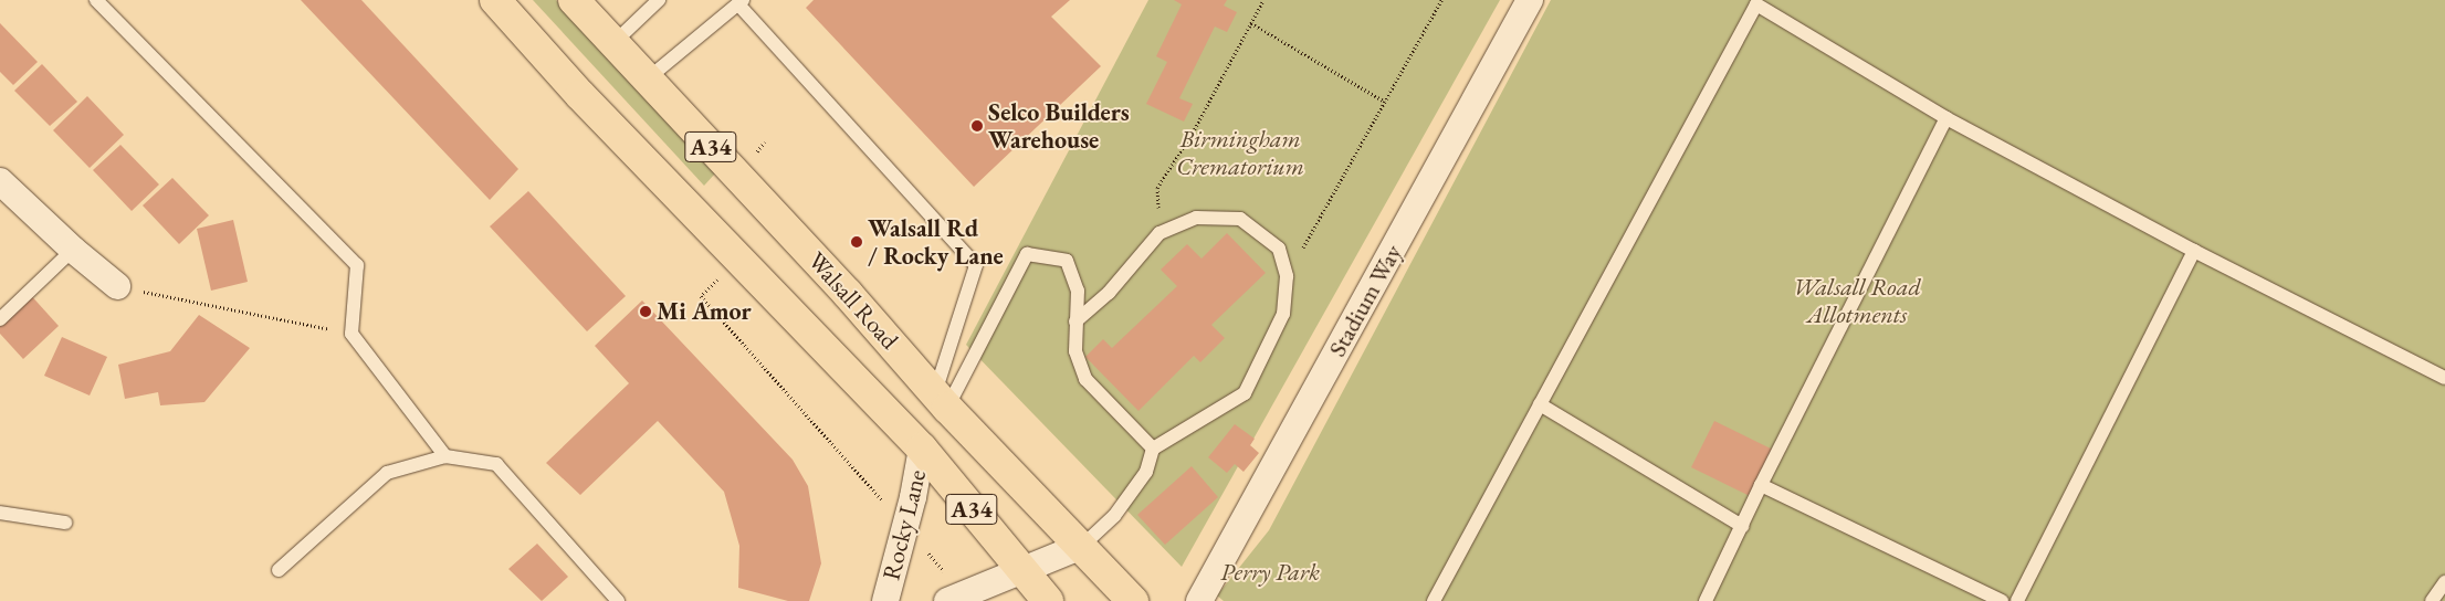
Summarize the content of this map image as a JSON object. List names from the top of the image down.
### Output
{
  "streets": {
    "highway": ["A34", "Walsall Road"],
    "street": ["Stadium Way", "Rocky Lane"]
  },
  "crossings": [
    ["Walsall Road", "Rocky Lane"]
  ],
  "parks": ["Birmingham Crematorium", "Walsall Road Allotments", "Perry Park"],
  "places": ["Selco Builders Warehouse", "Walsall Rd / Rocky Lane", "Mi Amor"]
}
